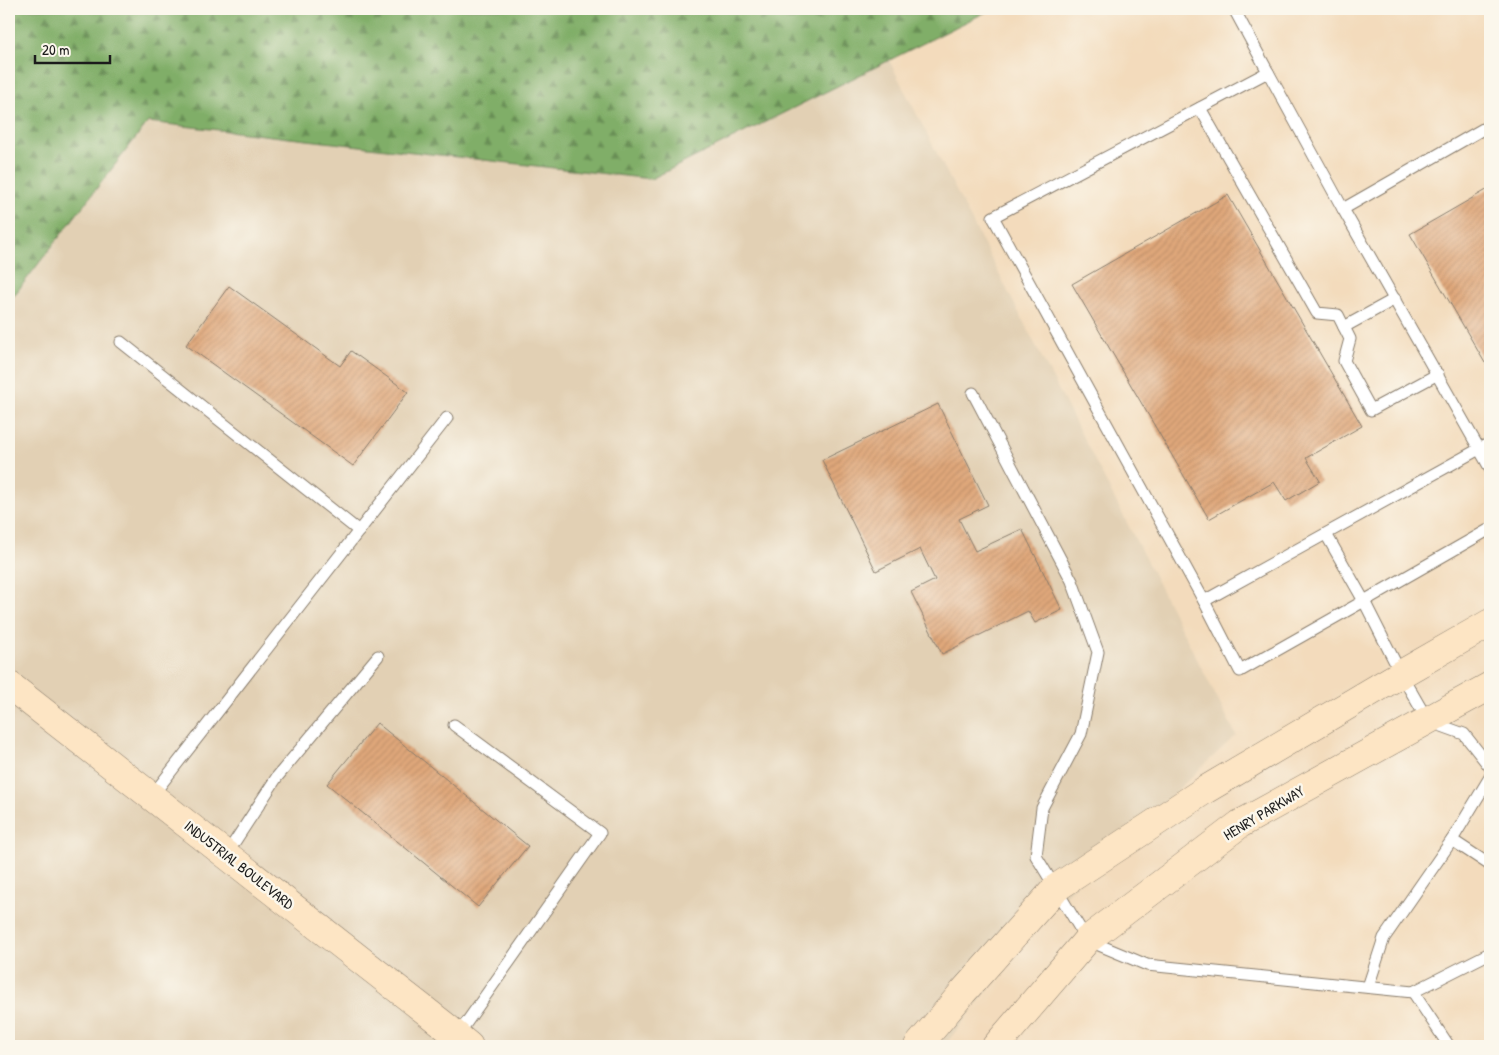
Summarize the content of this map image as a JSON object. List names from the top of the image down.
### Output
{
  "streets": {
    "street": ["HENRY PARKWAY", "INDUSTRIAL BOULEVARD"]
  },
  "scale_bar": "20 m"
}
